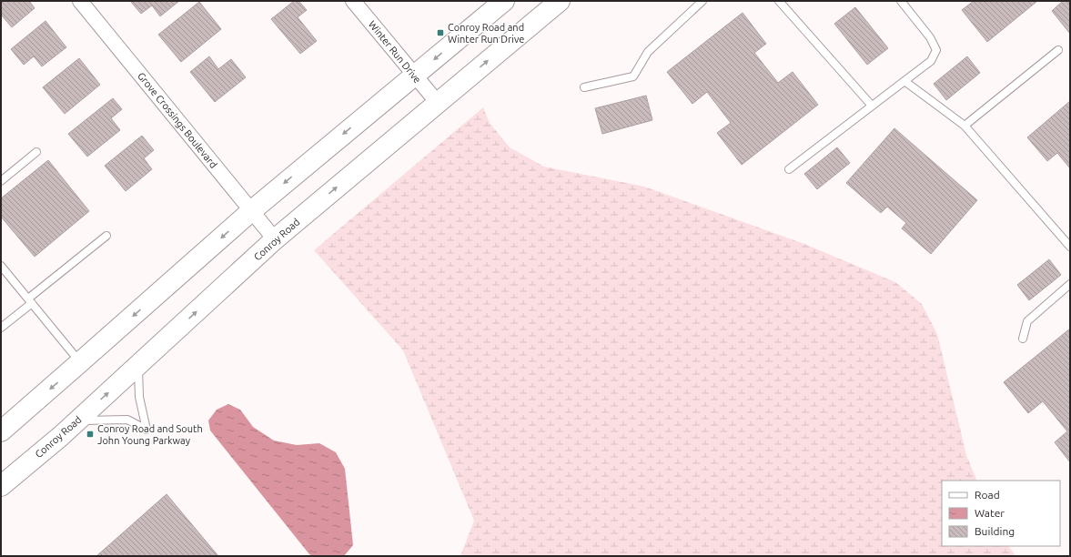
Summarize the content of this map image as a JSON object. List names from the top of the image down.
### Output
{
  "streets": {
    "main road": ["Conroy Road"],
    "street": ["Winter Run Drive", "Grove Crossings Boulevard"]
  },
  "crossings": [
    ["Winter Run Drive", "Conroy Road"],
    ["Grove Crossings Boulevard", "Conroy Road"]
  ],
  "places": {
    "transit": ["Conroy Road and Winter Run Drive", "Conroy Road and South John Young Parkway"]
  },
  "legend": ["Road", "Water", "Building"]
}
